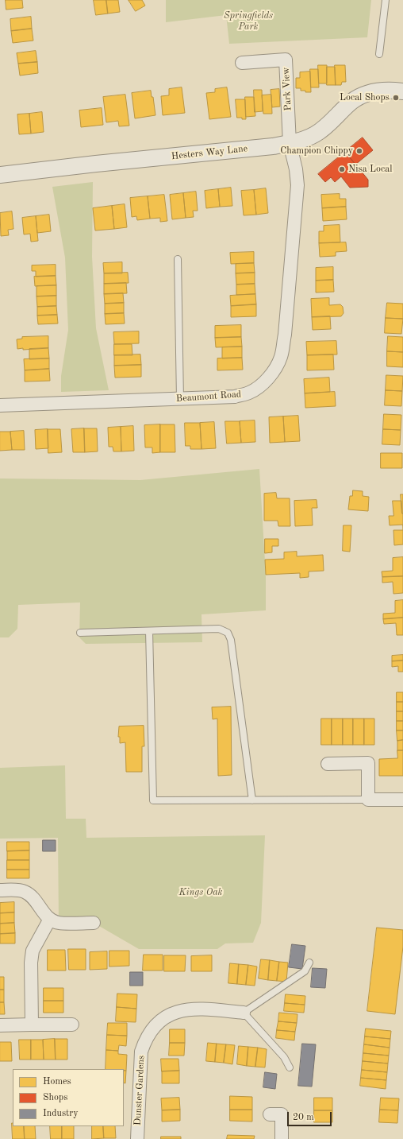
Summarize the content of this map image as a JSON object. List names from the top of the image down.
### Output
{
  "streets": {
    "street": [
      "Park View",
      "Hesters Way Lane",
      "Beaumont Road",
      "Dunster Gardens"
    ]
  },
  "crossings": [
    ["Park View", "Hesters Way Lane"],
    ["Park View", "Beaumont Road"],
    ["Hesters Way Lane", "Beaumont Road"]
  ],
  "parks": ["Springfields Park", "Kings Oak"],
  "places": ["Local Shops", "Champion Chippy", "Nisa Local"],
  "legend": ["Homes", "Shops", "Industry"],
  "scale_bar": "20 m"
}
